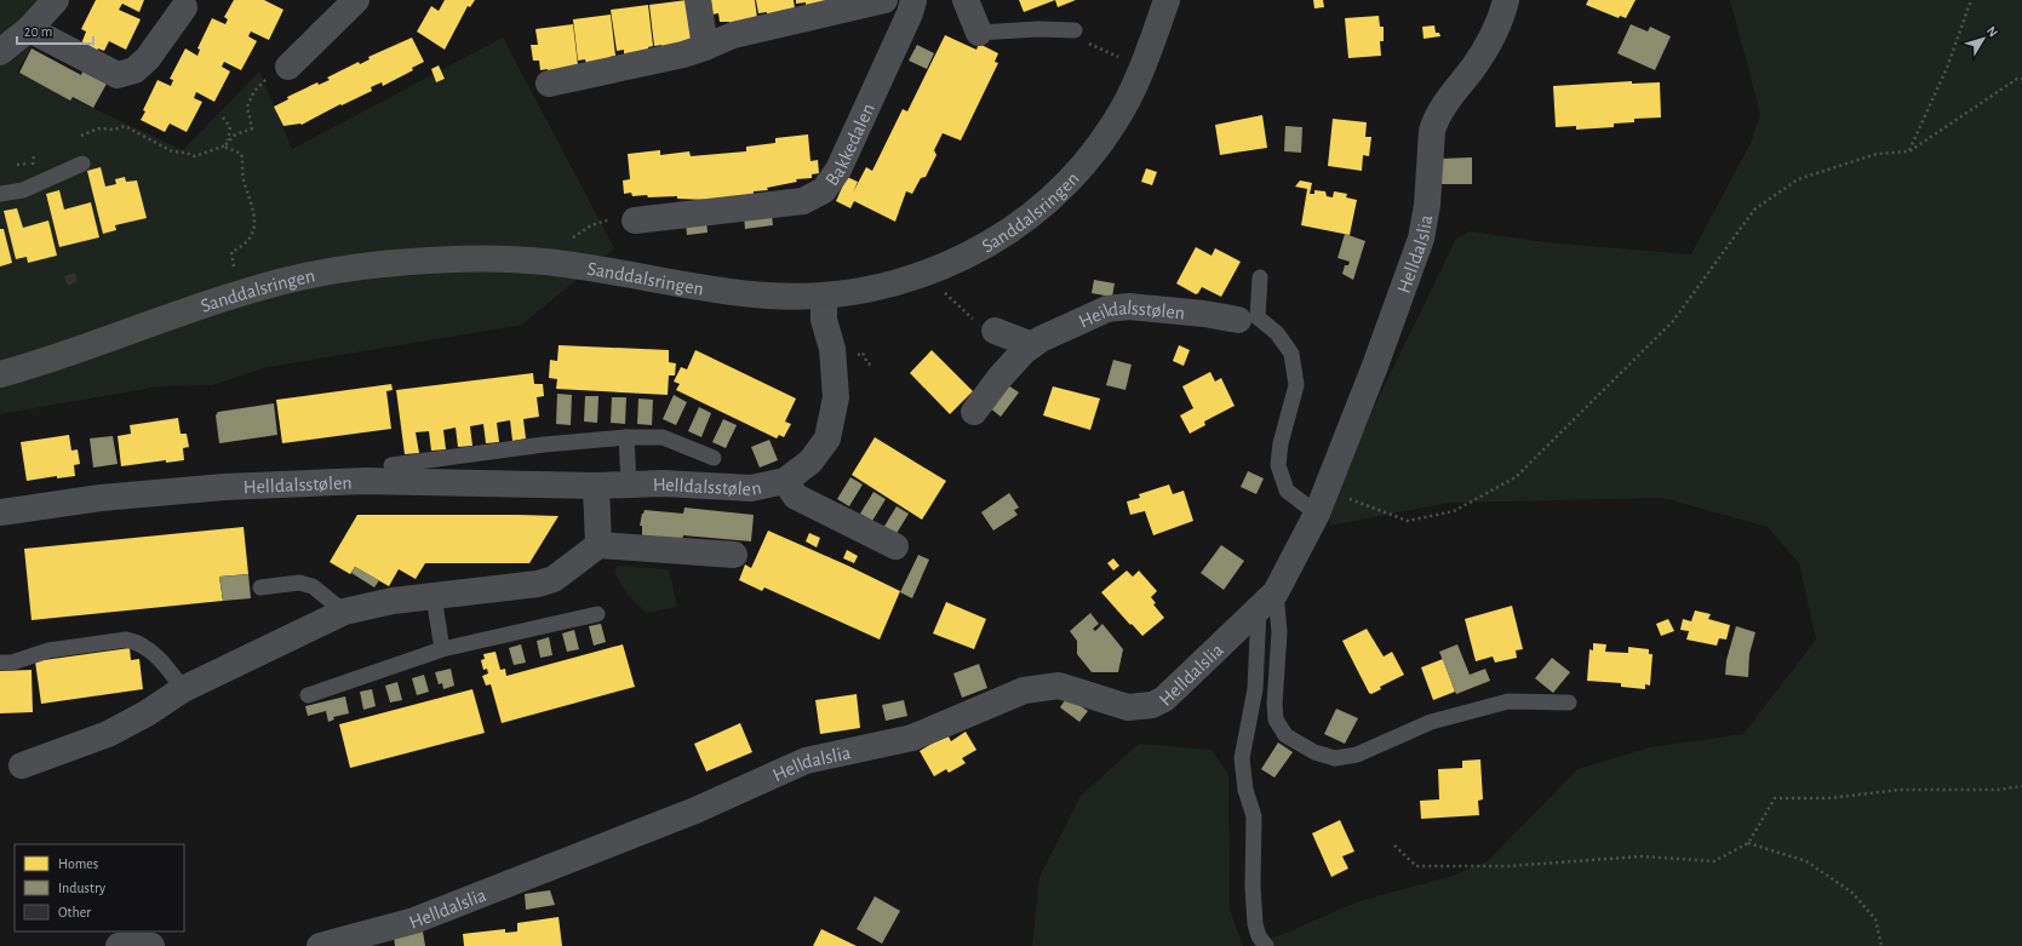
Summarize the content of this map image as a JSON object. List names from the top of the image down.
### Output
{
  "streets": {
    "main road": ["Sanddalsringen"],
    "street": [
      "Bakkedalen",
      "Helldalslia",
      "Heildalsstølen",
      "Helldalsstølen"
    ]
  },
  "crossings": [
    ["Sanddalsringen", "Helldalsstølen"]
  ],
  "legend": ["Homes", "Industry", "Other"],
  "scale_bar": "20 m",
  "north": "top right"
}
